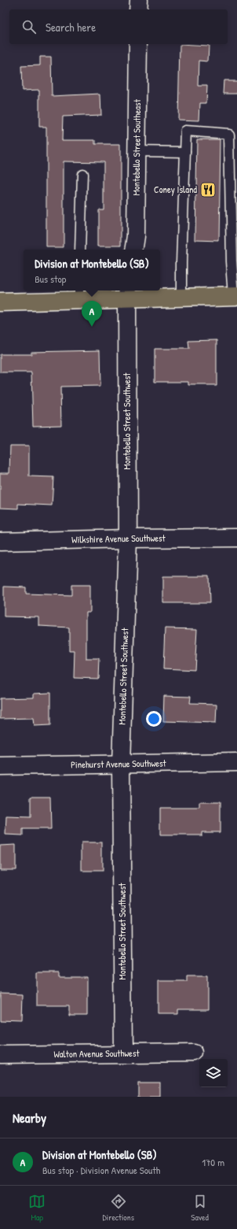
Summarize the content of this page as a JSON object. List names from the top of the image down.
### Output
{
  "streets": {
    "street": [
      "Montebello Street Southeast",
      "Montebello Street Southwest",
      "Wilkshire Avenue Southwest",
      "Pinehurst Avenue Southwest",
      "Walton Avenue Southwest"
    ]
  },
  "crossings": [
    ["Montebello Street Southwest", "Wilkshire Avenue Southwest"],
    ["Montebello Street Southwest", "Pinehurst Avenue Southwest"],
    ["Montebello Street Southwest", "Walton Avenue Southwest"]
  ],
  "places": {
    "restaurant": ["Coney Island"]
  },
  "page": {
    "search": "Search here",
    "popup": ["Division at Montebello (SB)", "Bus stop"],
    "pins": "A",
    "heading": "Nearby",
    "list": [
      {
        "mark": "A",
        "name": "Division at Montebello (SB)",
        "note": "Bus stop · Division Avenue South",
        "value": "170 m"
      }
    ],
    "nav": ["Map", "Directions", "Saved"]
  }
}
